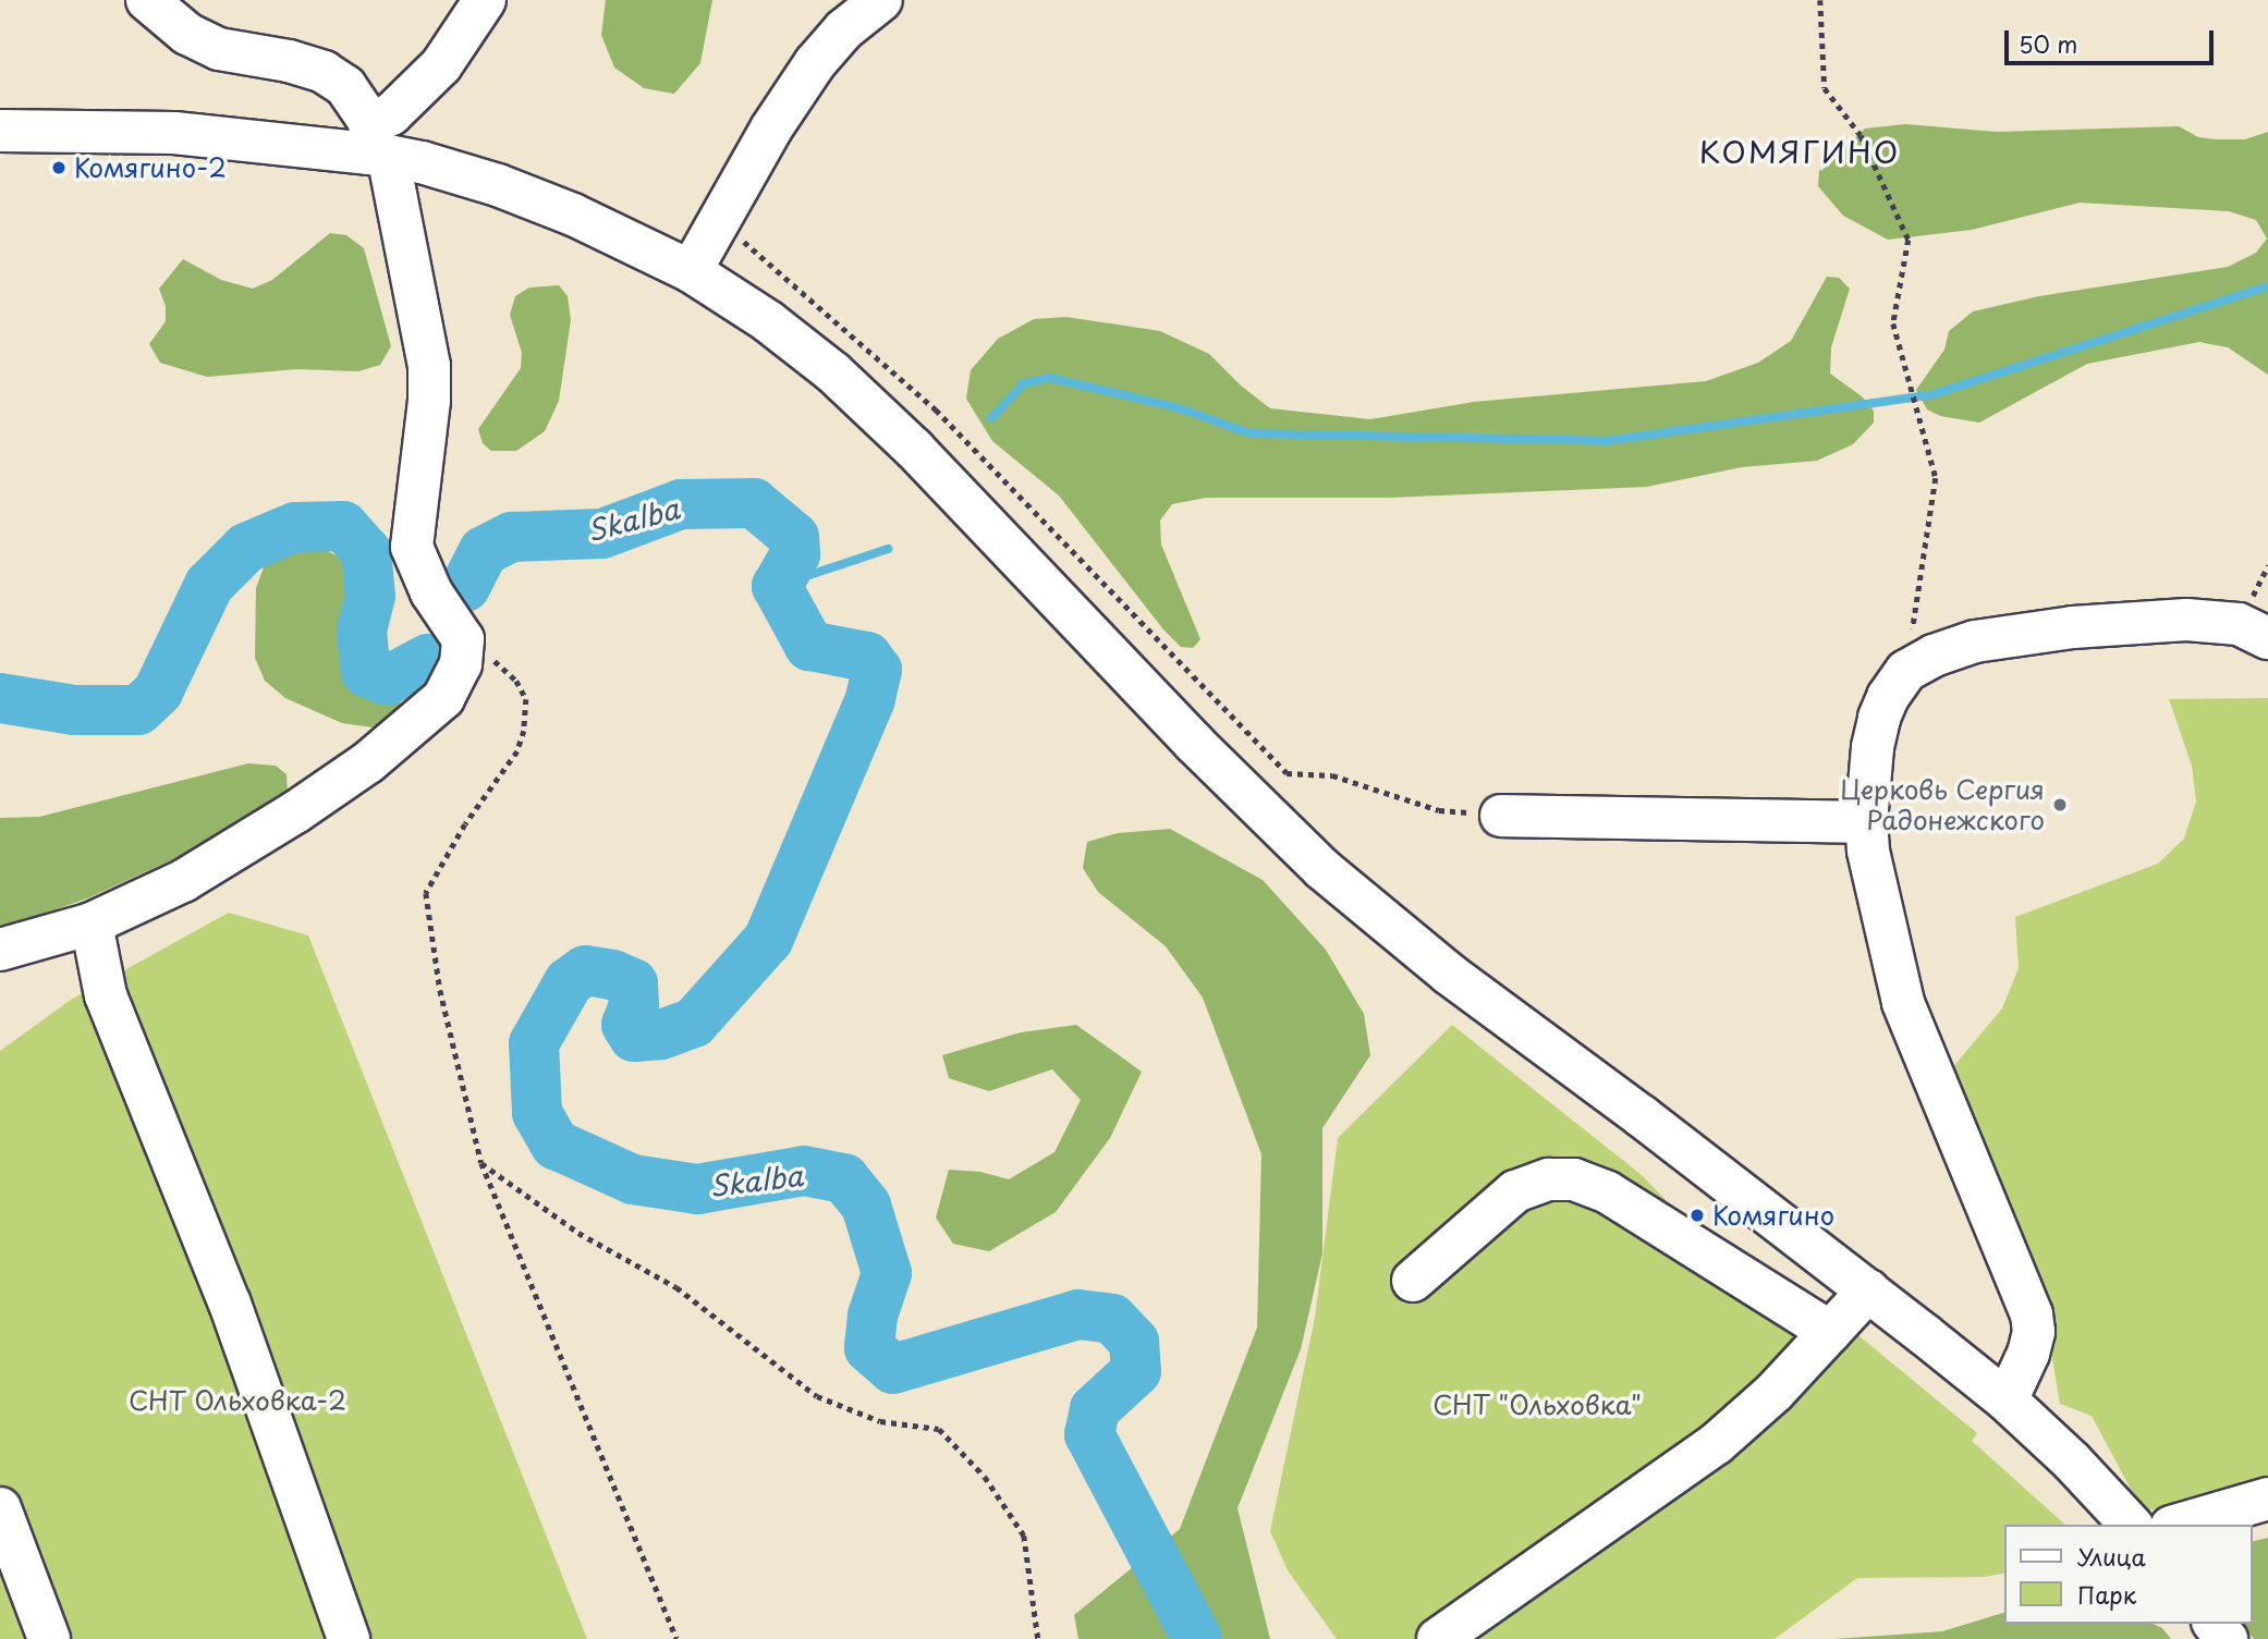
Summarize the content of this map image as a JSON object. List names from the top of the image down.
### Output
{
  "districts": ["КОМЯГИНО"],
  "water": ["Skalba"],
  "parks": ["СНТ Ольховка-2", "СНТ \"Ольховка\""],
  "places": ["Комягино-2", "Церковь Сергия Радонежского", "Комягино"],
  "legend": ["Улица", "Парк"],
  "scale_bar": "50 m"
}
